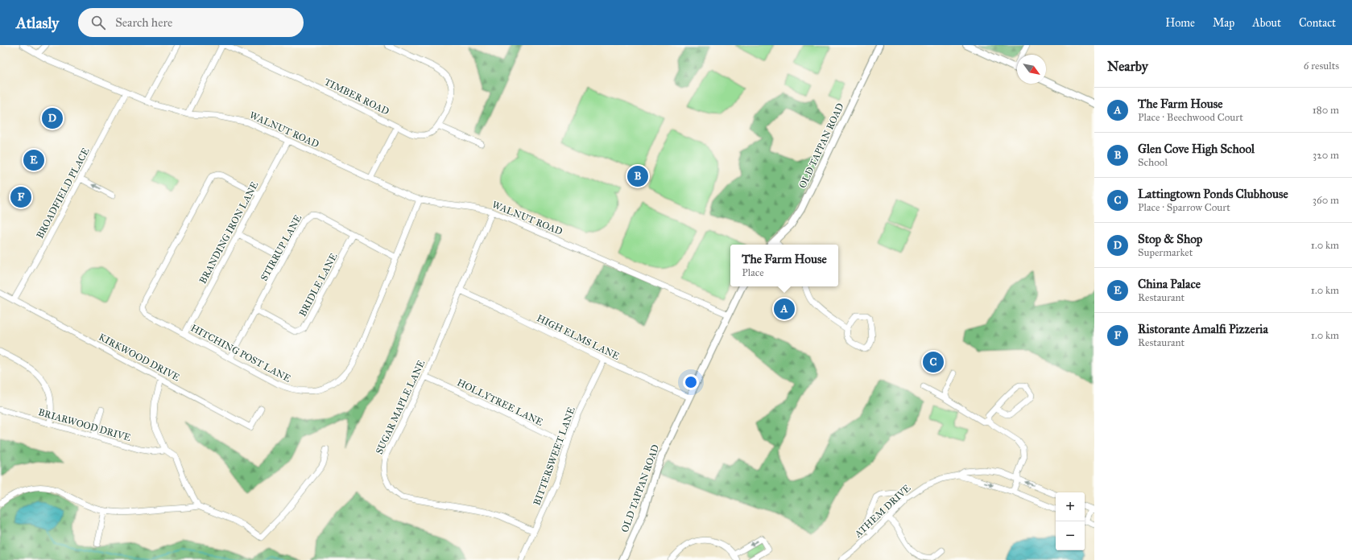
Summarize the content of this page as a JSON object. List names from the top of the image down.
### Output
{
  "streets": {
    "street": [
      "TIMBER ROAD",
      "WALNUT ROAD",
      "OLD TAPPAN ROAD",
      "BROADFIELD PLACE",
      "BRANDING IRON LANE",
      "STIRRUP LANE",
      "BRIDLE LANE",
      "HIGH ELMS LANE",
      "HITCHING POST LANE",
      "KIRKWOOD DRIVE",
      "HOLLYTREE LANE",
      "SUGAR MAPLE LANE",
      "BRIARWOOD DRIVE",
      "BITTERSWEET LANE",
      "ATHEM DRIVE"
    ]
  },
  "crossings": [
    ["WALNUT ROAD", "OLD TAPPAN ROAD"],
    ["WALNUT ROAD", "BROADFIELD PLACE"],
    ["WALNUT ROAD", "BRANDING IRON LANE"],
    ["WALNUT ROAD", "HITCHING POST LANE"],
    ["WALNUT ROAD", "SUGAR MAPLE LANE"],
    ["OLD TAPPAN ROAD", "HIGH ELMS LANE"],
    ["BROADFIELD PLACE", "KIRKWOOD DRIVE"],
    ["BRANDING IRON LANE", "HITCHING POST LANE"],
    ["STIRRUP LANE", "BRIDLE LANE"],
    ["STIRRUP LANE", "HITCHING POST LANE"],
    ["HIGH ELMS LANE", "SUGAR MAPLE LANE"],
    ["HIGH ELMS LANE", "BITTERSWEET LANE"],
    ["HOLLYTREE LANE", "SUGAR MAPLE LANE"],
    ["HOLLYTREE LANE", "BITTERSWEET LANE"],
    ["SUGAR MAPLE LANE", "BITTERSWEET LANE"]
  ],
  "north": "bottom right",
  "page": {
    "header": "Atlasly",
    "search": "Search here",
    "nav": [
      "Home",
      "Map",
      "About",
      "Contact"
    ],
    "heading": ["Nearby", "6 results"],
    "list": [
      {
        "mark": "A",
        "name": "The Farm House",
        "note": "Place · Beechwood Court",
        "value": "180 m"
      },
      {
        "mark": "B",
        "name": "Glen Cove High School",
        "note": "School",
        "value": "320 m"
      },
      {
        "mark": "C",
        "name": "Lattingtown Ponds Clubhouse",
        "note": "Place · Sparrow Court",
        "value": "360 m"
      },
      {
        "mark": "D",
        "name": "Stop & Shop",
        "note": "Supermarket",
        "value": "1.0 km"
      },
      {
        "mark": "E",
        "name": "China Palace",
        "note": "Restaurant",
        "value": "1.0 km"
      },
      {
        "mark": "F",
        "name": "Ristorante Amalfi Pizzeria",
        "note": "Restaurant",
        "value": "1.0 km"
      }
    ],
    "pins": [
      "D",
      "E",
      "B",
      "F",
      "A",
      "C"
    ],
    "popup": ["The Farm House", "Place"],
    "map_buttons": ["+", "−"]
  }
}
